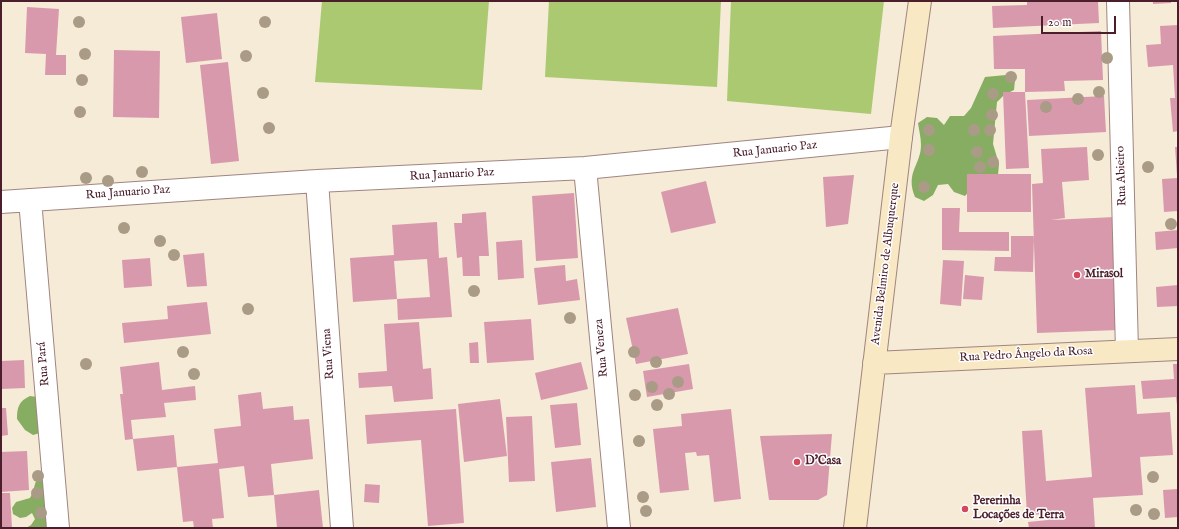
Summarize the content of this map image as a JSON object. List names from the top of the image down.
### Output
{
  "streets": {
    "main road": ["Avenida Belmiro de Albuquerque", "Rua Pedro Ângelo da Rosa"],
    "street": [
      "Rua Januario Paz",
      "Rua Abieiro",
      "Rua Veneza",
      "Rua Viena",
      "Rua Pará"
    ]
  },
  "crossings": [
    ["Rua Januario Paz", "Avenida Belmiro de Albuquerque"],
    ["Rua Januario Paz", "Rua Veneza"],
    ["Rua Januario Paz", "Rua Viena"],
    ["Rua Januario Paz", "Rua Pará"],
    ["Rua Abieiro", "Rua Pedro Ângelo da Rosa"],
    ["Avenida Belmiro de Albuquerque", "Rua Pedro Ângelo da Rosa"]
  ],
  "places": ["Mirasol", "D'Casa", "Pererinha Locações de Terra"],
  "scale_bar": "20 m"
}
